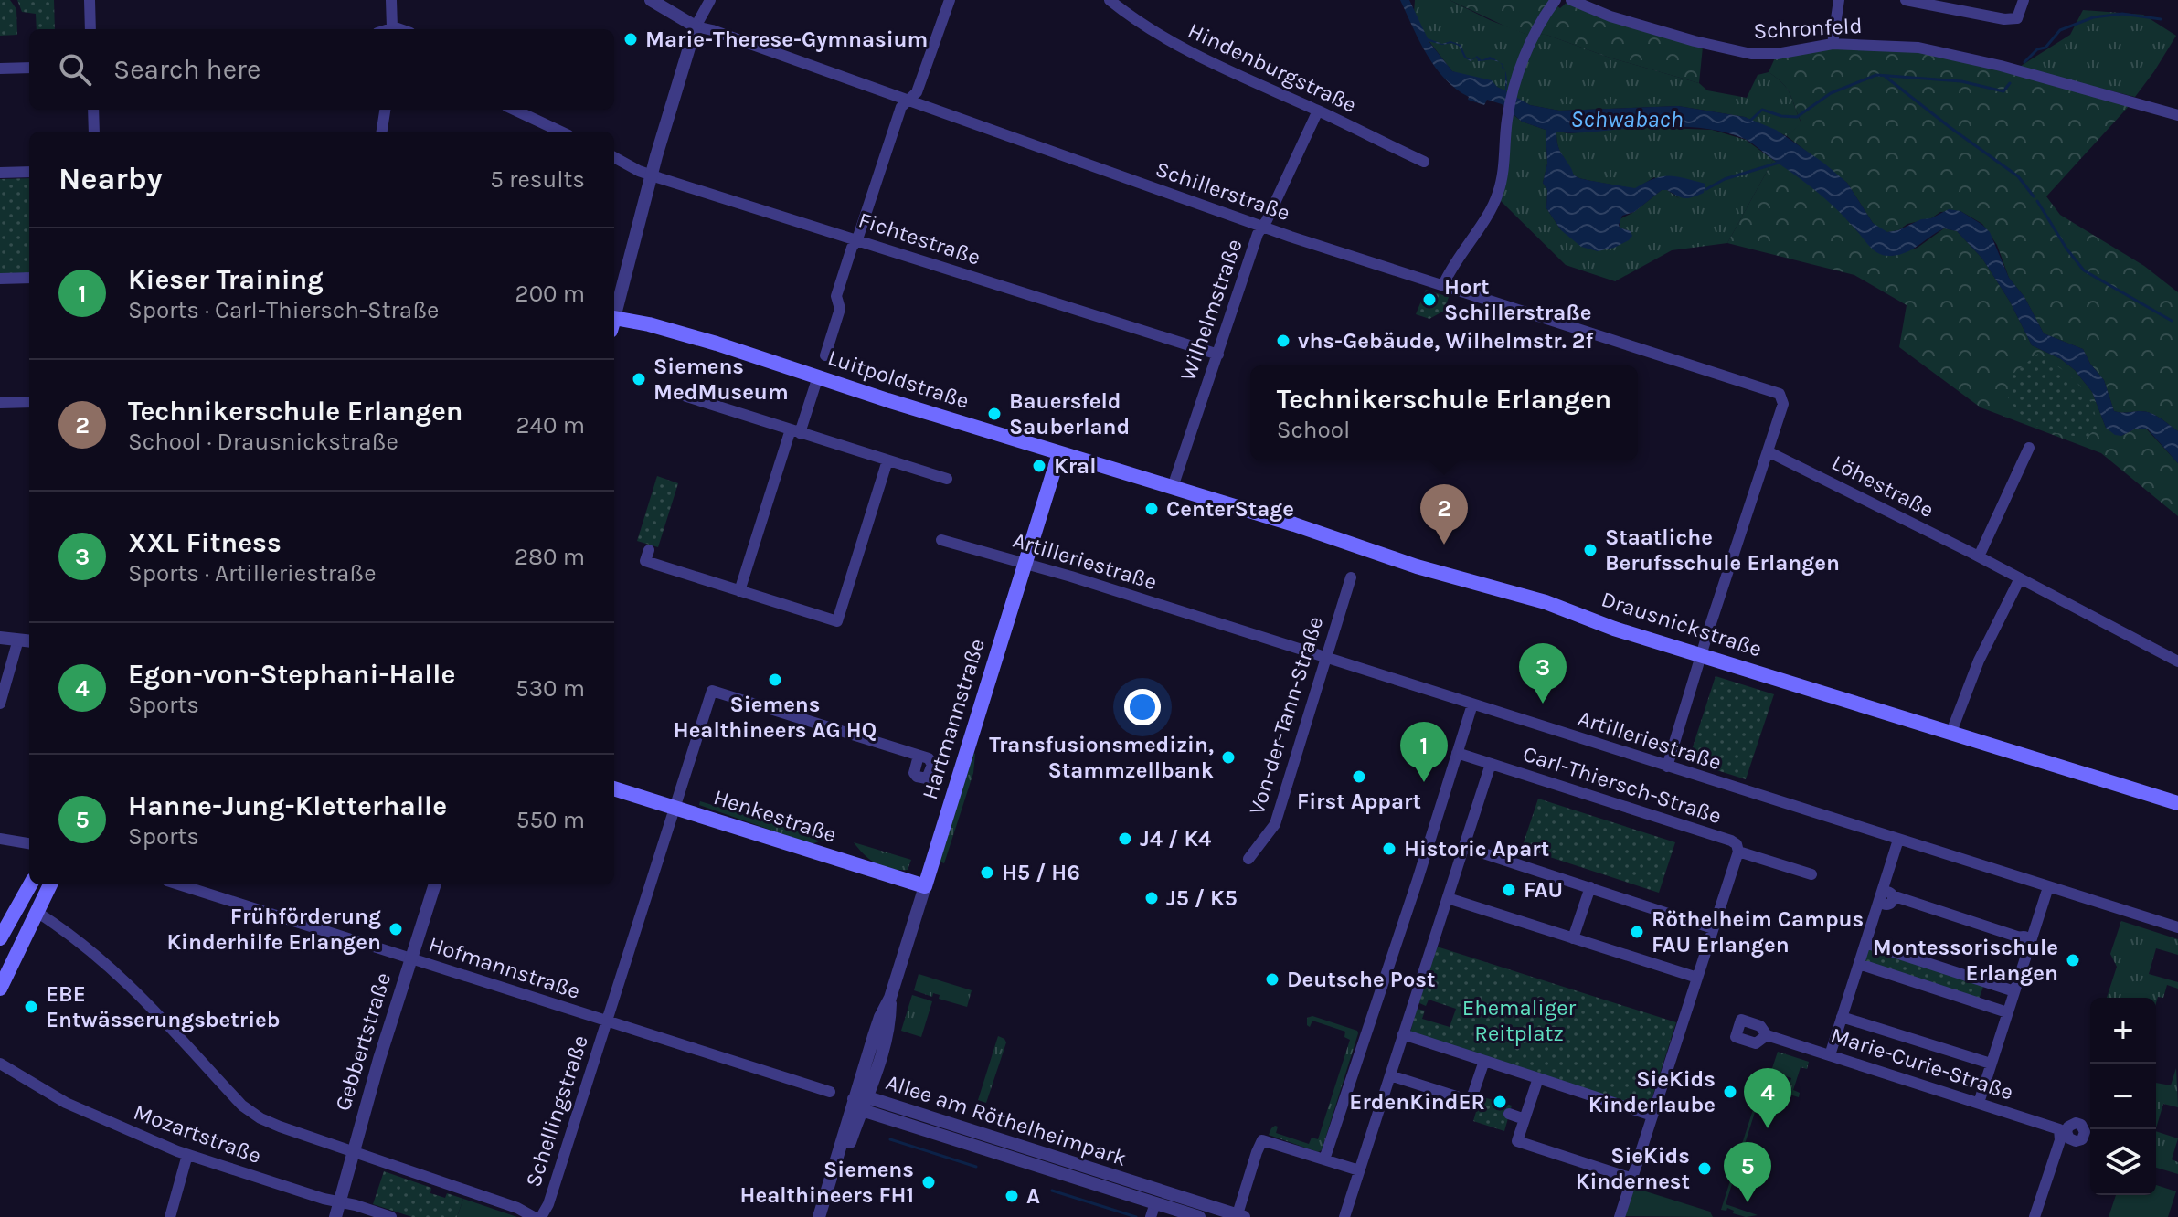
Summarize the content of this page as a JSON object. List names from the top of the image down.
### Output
{
  "streets": {
    "main road": [
      "Luitpoldstraße",
      "Drausnickstraße",
      "Hartmannstraße",
      "Henkestraße"
    ],
    "street": [
      "Schronfeld",
      "Hindenburgstraße",
      "Schillerstraße",
      "Fichtestraße",
      "Wilhelmstraße",
      "Löhestraße",
      "Artilleriestraße",
      "Von-der-Tann-Straße",
      "Carl-Thiersch-Straße",
      "Hofmannstraße",
      "Gebbertstraße",
      "Marie-Curie-Straße",
      "Schellingstraße",
      "Allee am Röthelheimpark",
      "Mozartstraße"
    ]
  },
  "crossings": [
    ["Hindenburgstraße", "Wilhelmstraße"],
    ["Schillerstraße", "Wilhelmstraße"],
    ["Schillerstraße", "Löhestraße"],
    ["Fichtestraße", "Wilhelmstraße"],
    ["Wilhelmstraße", "Luitpoldstraße"],
    ["Wilhelmstraße", "Drausnickstraße"],
    ["Luitpoldstraße", "Drausnickstraße"],
    ["Luitpoldstraße", "Hartmannstraße"],
    ["Artilleriestraße", "Von-der-Tann-Straße"],
    ["Artilleriestraße", "Hartmannstraße"],
    ["Hartmannstraße", "Henkestraße"],
    ["Hartmannstraße", "Allee am Röthelheimpark"],
    ["Henkestraße", "Schellingstraße"],
    ["Hofmannstraße", "Gebbertstraße"],
    ["Hofmannstraße", "Schellingstraße"],
    ["Gebbertstraße", "Mozartstraße"]
  ],
  "water": ["Schwabach"],
  "parks": ["Ehemaliger Reitplatz"],
  "places": [
    "Marie-Therese-Gymnasium",
    "Hort Schillerstraße",
    "vhs-Gebäude, Wilhelmstr. 2f",
    "Siemens MedMuseum",
    "Bauersfeld Sauberland",
    "Kral",
    "CenterStage",
    "Staatliche Berufsschule Erlangen",
    "Siemens Healthineers AG HQ",
    "Transfusionsmedizin, Stammzellbank",
    "First Appart",
    "J4 / K4",
    "Historic Apart",
    "H5 / H6",
    "FAU",
    "J5 / K5",
    "Frühförderung Kinderhilfe Erlangen",
    "Röthelheim Campus FAU Erlangen",
    "Montessorischule Erlangen",
    "Deutsche Post",
    "EBE Entwässerungsbetrieb",
    "SieKids Kinderlaube",
    "ErdenKindER",
    "SieKids Kindernest",
    "Siemens Healthineers FH1",
    "A"
  ],
  "page": {
    "search": "Search here",
    "heading": ["Nearby", "5 results"],
    "list": [
      {
        "mark": "1",
        "name": "Kieser Training",
        "note": "Sports · Carl-Thiersch-Straße",
        "value": "200 m"
      },
      {
        "mark": "2",
        "name": "Technikerschule Erlangen",
        "note": "School · Drausnickstraße",
        "value": "240 m"
      },
      {
        "mark": "3",
        "name": "XXL Fitness",
        "note": "Sports · Artilleriestraße",
        "value": "280 m"
      },
      {
        "mark": "4",
        "name": "Egon-von-Stephani-Halle",
        "note": "Sports",
        "value": "530 m"
      },
      {
        "mark": "5",
        "name": "Hanne-Jung-Kletterhalle",
        "note": "Sports",
        "value": "550 m"
      }
    ],
    "popup": ["Technikerschule Erlangen", "School"],
    "pins": [
      "2",
      "3",
      "1",
      "4",
      "5"
    ],
    "map_buttons": ["+", "−"]
  }
}
